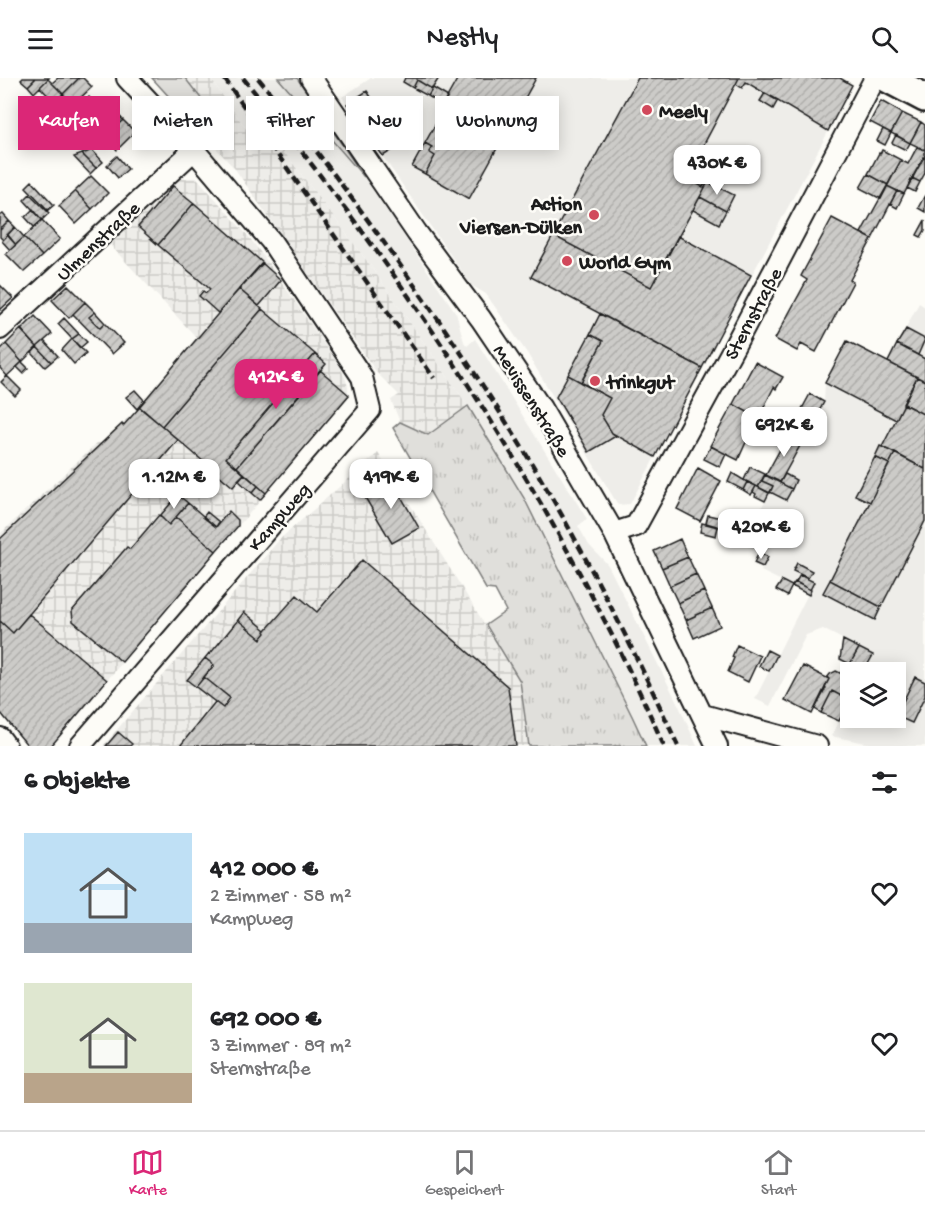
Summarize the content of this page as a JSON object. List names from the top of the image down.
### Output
{
  "streets": {
    "street": [
      "Ulmenstraße",
      "Sternstraße",
      "Mevissenstraße",
      "Kampweg"
    ]
  },
  "crossings": [
    ["Ulmenstraße", "Kampweg"],
    ["Sternstraße", "Mevissenstraße"]
  ],
  "places": [
    "Meely",
    "Action Viersen-Dülken",
    "World Gym",
    "trinkgut"
  ],
  "page": {
    "header": "Nestly",
    "chip": [
      "Kaufen",
      "Mieten",
      "Filter",
      "Neu",
      "Wohnung"
    ],
    "price": [
      "430K €",
      "412K €",
      "692K €",
      "1.12M €",
      "419K €",
      "420K €"
    ],
    "heading": "6 Objekte",
    "list": [
      {
        "name": "412 000 €",
        "note": "2 Zimmer · 58 m² · Kampweg"
      },
      {
        "name": "692 000 €",
        "note": "3 Zimmer · 89 m² · Sternstraße"
      }
    ],
    "tabs": ["Karte", "Gespeichert", "Start"]
  }
}
